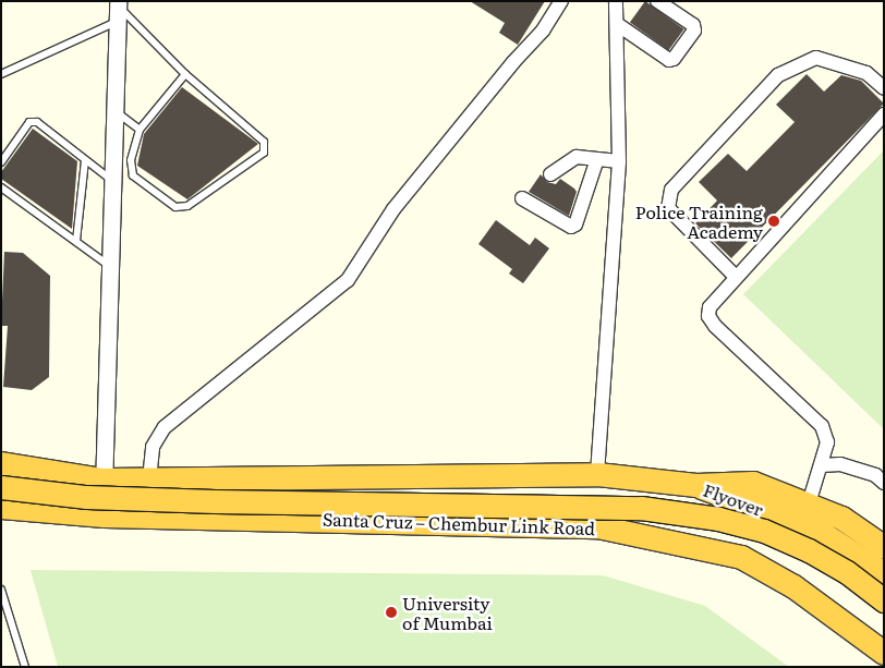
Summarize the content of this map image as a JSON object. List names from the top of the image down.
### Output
{
  "streets": {
    "highway": ["Flyover", "Santa Cruz – Chembur Link Road"]
  },
  "places": ["Police Training Academy", "University of Mumbai"]
}
